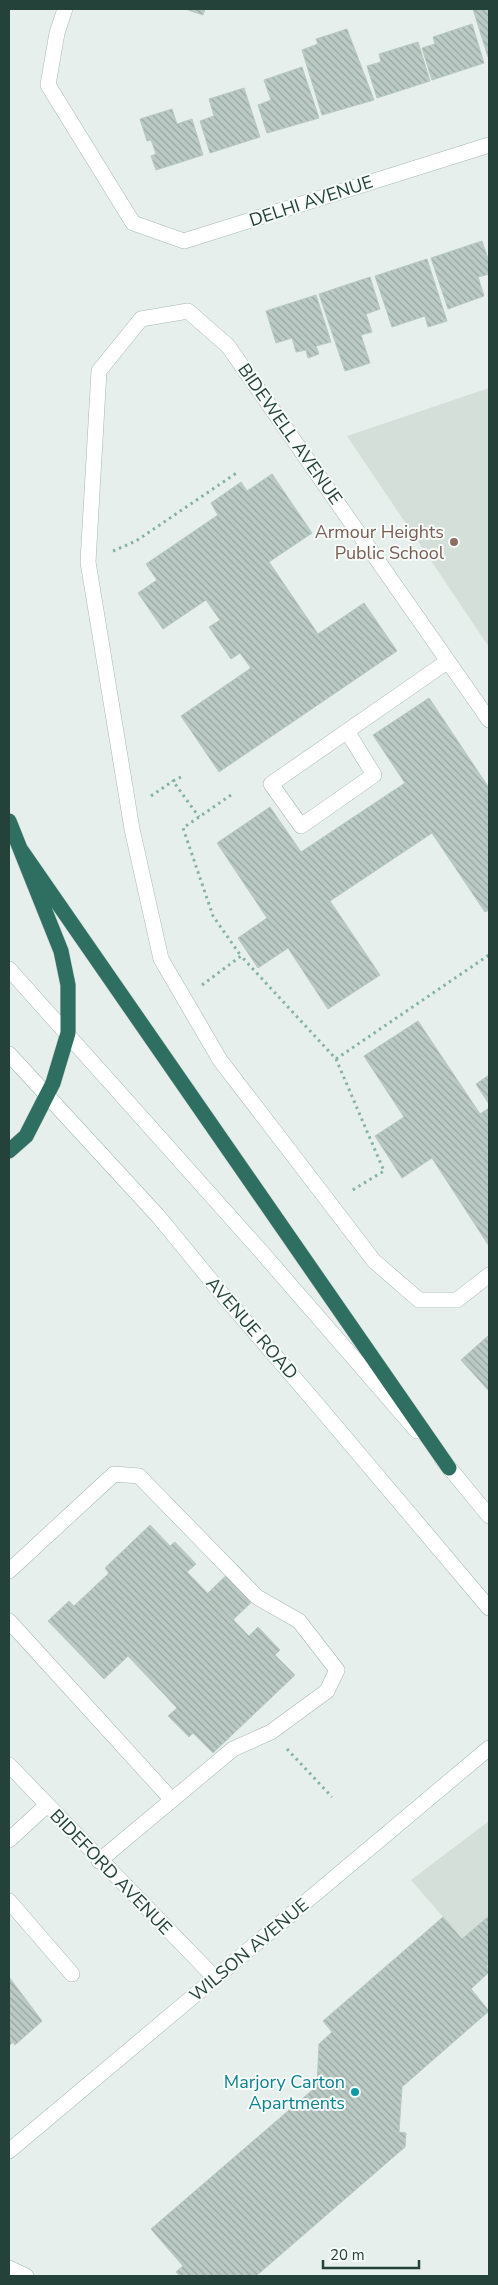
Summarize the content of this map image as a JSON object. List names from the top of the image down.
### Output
{
  "streets": {
    "main road": [
      "DELHI AVENUE",
      "BIDEWELL AVENUE",
      "AVENUE ROAD",
      "BIDEFORD AVENUE",
      "WILSON AVENUE"
    ]
  },
  "crossings": [
    ["BIDEFORD AVENUE", "WILSON AVENUE"]
  ],
  "places": ["Armour Heights Public School", "Marjory Carton Apartments"],
  "scale_bar": "20 m"
}
